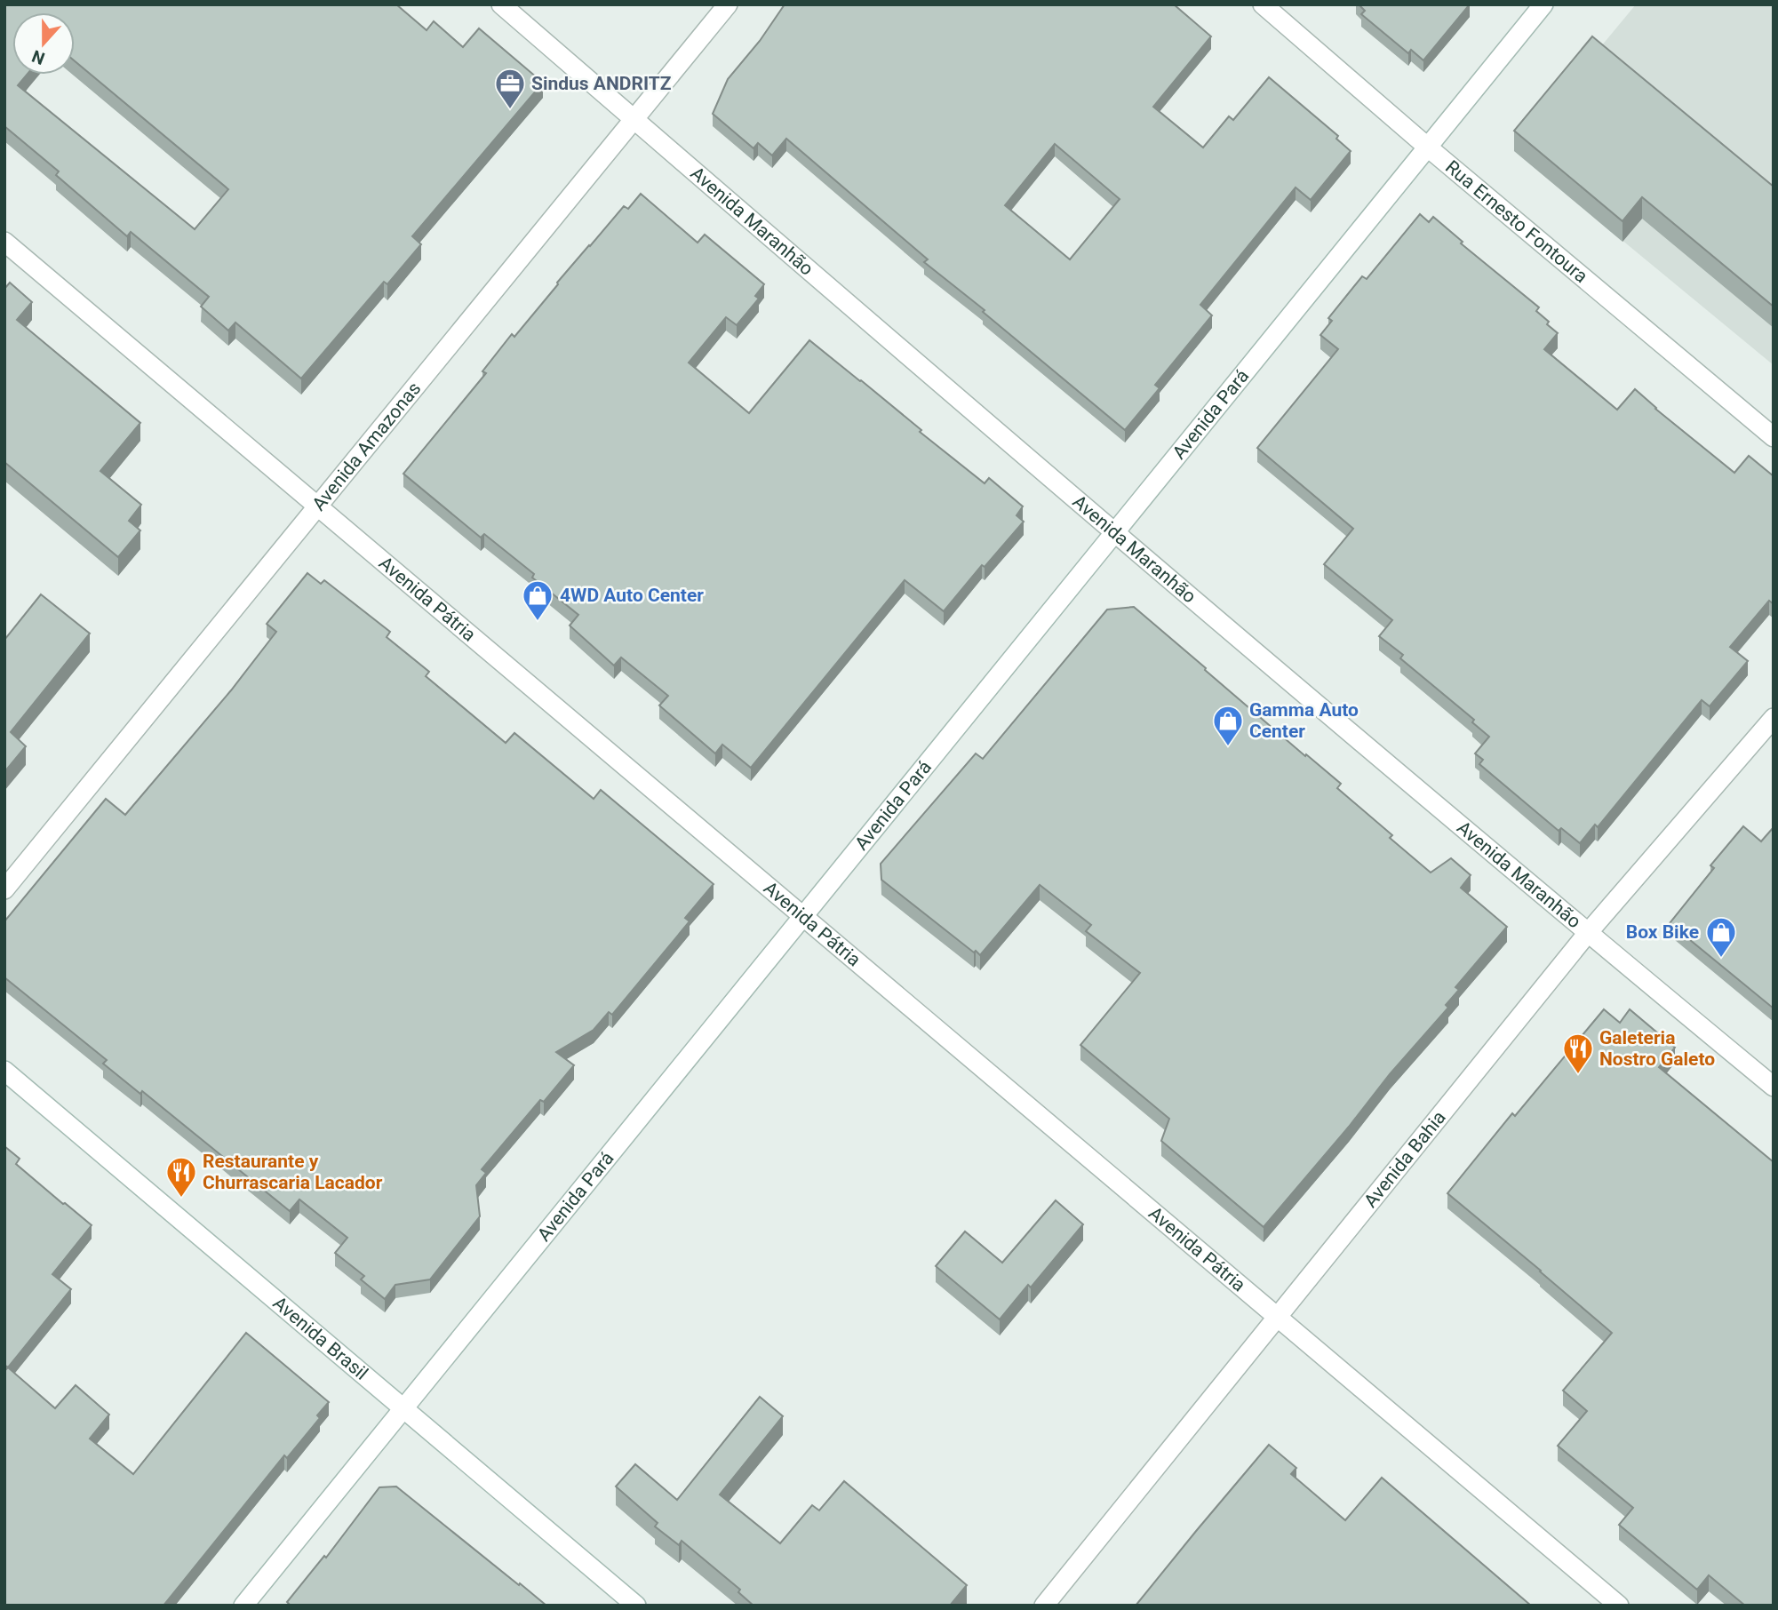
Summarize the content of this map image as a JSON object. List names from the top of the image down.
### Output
{
  "streets": {
    "street": [
      "Avenida Maranhão",
      "Rua Ernesto Fontoura",
      "Avenida Pará",
      "Avenida Amazonas",
      "Avenida Pátria",
      "Avenida Bahia",
      "Avenida Brasil"
    ]
  },
  "crossings": [
    ["Avenida Maranhão", "Avenida Pará"],
    ["Avenida Maranhão", "Avenida Amazonas"],
    ["Avenida Maranhão", "Avenida Bahia"],
    ["Rua Ernesto Fontoura", "Avenida Pará"],
    ["Avenida Pará", "Avenida Pátria"],
    ["Avenida Pará", "Avenida Brasil"],
    ["Avenida Amazonas", "Avenida Pátria"],
    ["Avenida Pátria", "Avenida Bahia"]
  ],
  "places": {
    "office": ["Sindus ANDRITZ"],
    "shop": ["4WD Auto Center", "Gamma Auto Center", "Box Bike"],
    "restaurant": ["Galeteria Nostro Galeto", "Restaurante y Churrascaria Lacador"]
  },
  "north": "bottom"
}
